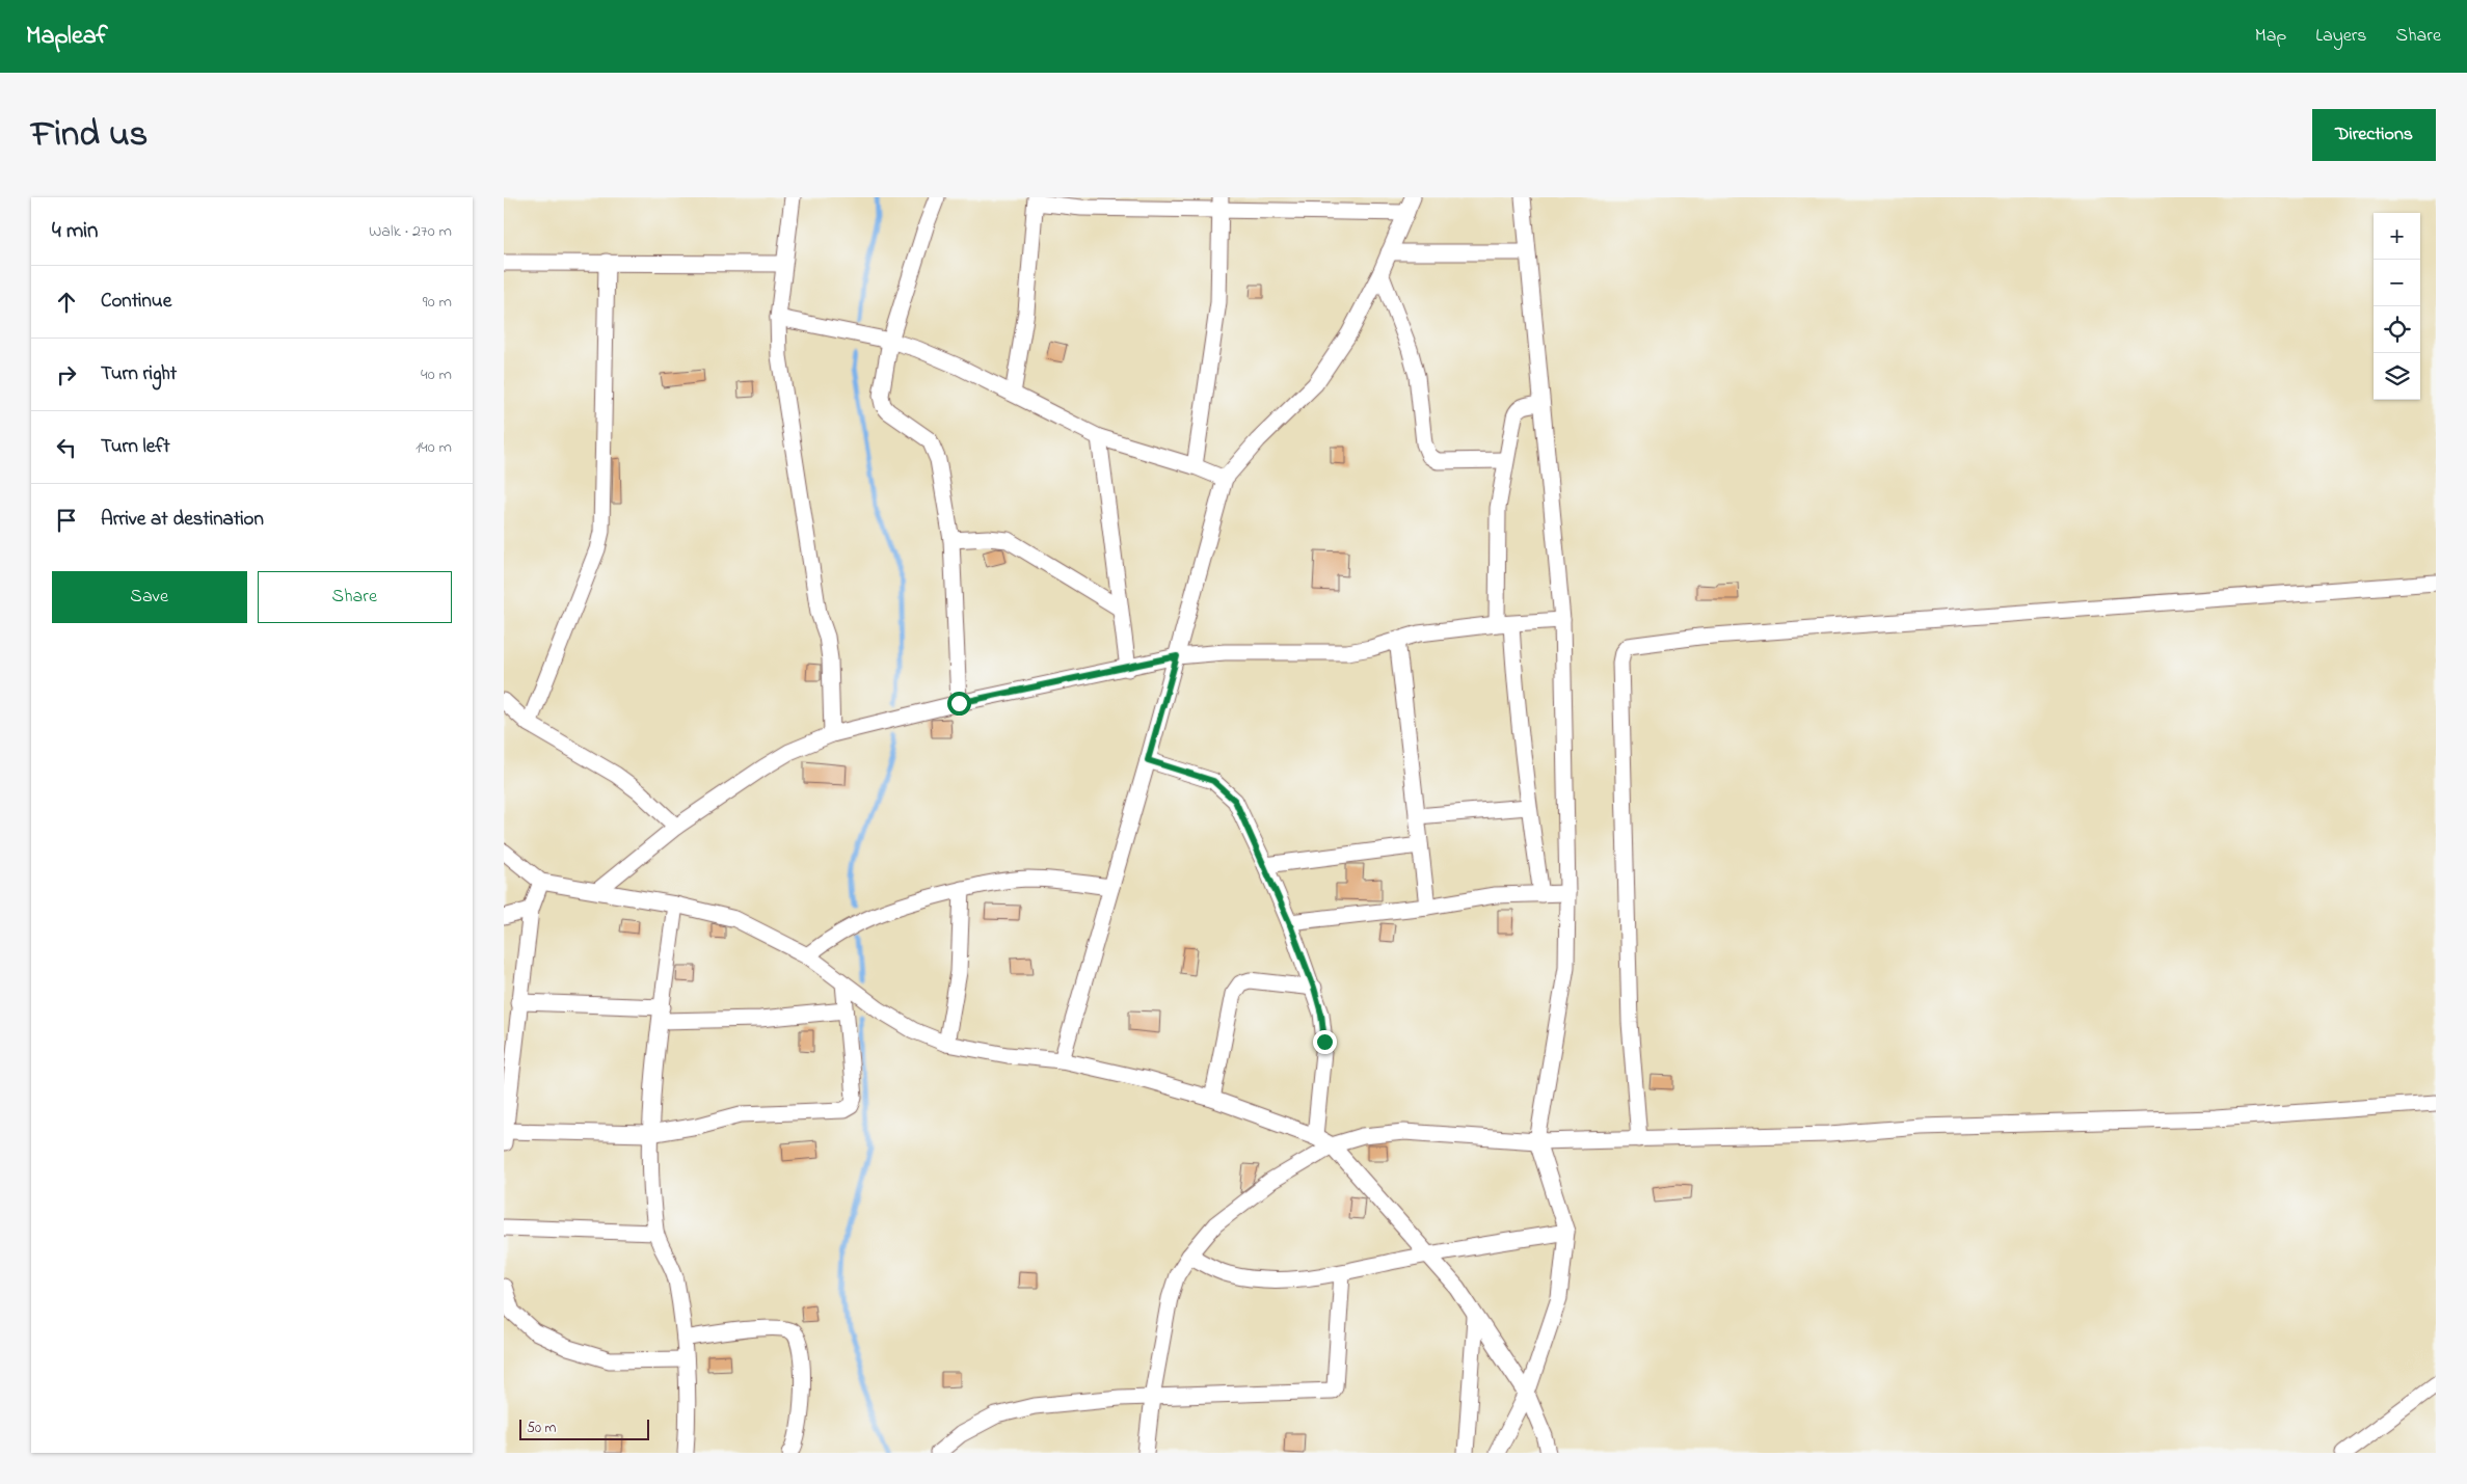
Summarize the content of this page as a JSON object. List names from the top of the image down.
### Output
{
  "scale_bar": "50 m",
  "page": {
    "header": "Mapleaf",
    "nav": ["Map", "Layers", "Share"],
    "title": "Find us",
    "buttons": [
      "Directions",
      ["Save", "Share"]
    ],
    "heading": ["4 min", "Walk · 270 m"],
    "map_buttons": ["+", "−"],
    "list": [
      ["Continue", "90 m"],
      ["Turn right", "40 m"],
      ["Turn left", "140 m"],
      "Arrive at destination"
    ],
    "scale": "50 m"
  }
}
